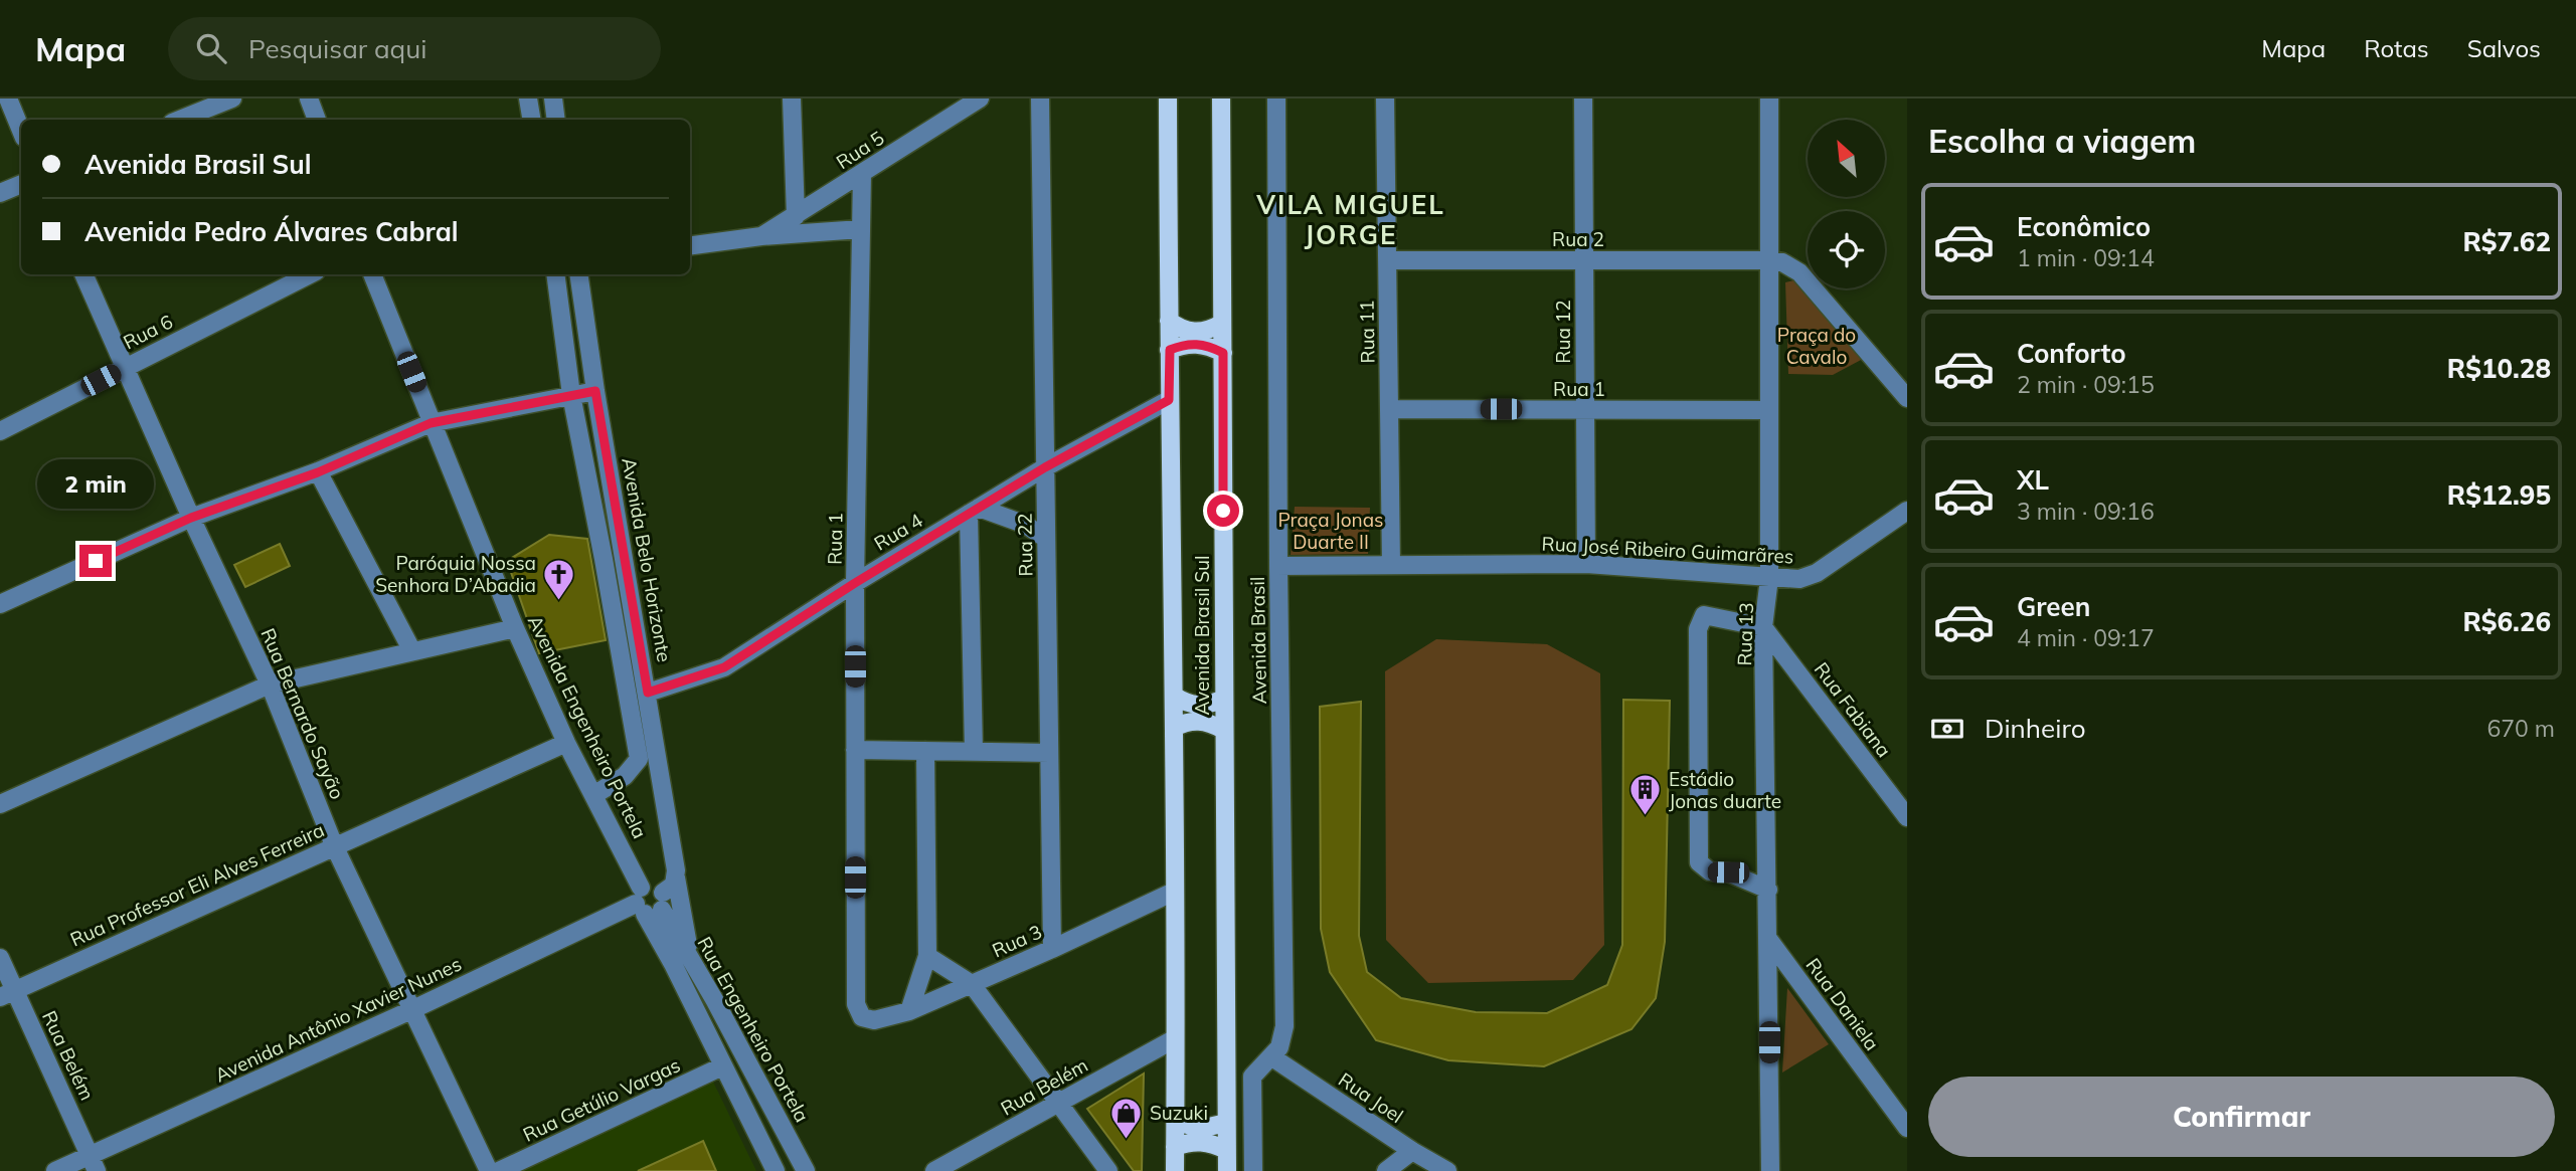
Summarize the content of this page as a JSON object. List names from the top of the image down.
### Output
{
  "streets": {
    "main road": ["Avenida Brasil Sul"],
    "street": [
      "Rua 5",
      "Rua 2",
      "Rua 6",
      "Rua 11",
      "Rua 12",
      "Rua 1",
      "Rua 4",
      "Rua 22",
      "Rua José Ribeiro Guimarãres",
      "Avenida Belo Horizonte",
      "Rua 13",
      "Avenida Brasil",
      "Rua Fabiana",
      "Rua Bernardo Sayão",
      "Avenida Engenheiro Portela",
      "Rua Professor Eli Alves Ferreira",
      "Rua 3",
      "Rua Daniela",
      "Avenida Antônio Xavier Nunes",
      "Rua Engenheiro Portela",
      "Rua Belém",
      "Rua Joel",
      "Rua Getúlio Vargas"
    ]
  },
  "crossings": [
    ["Rua 5", "Rua 1"],
    ["Rua 2", "Rua 11"],
    ["Rua 2", "Rua 12"],
    ["Rua 2", "Rua 13"],
    ["Rua 6", "Rua Bernardo Sayão"],
    ["Rua 11", "Rua 1"],
    ["Rua 11", "Rua José Ribeiro Guimarãres"],
    ["Rua 12", "Rua 1"],
    ["Rua 12", "Rua José Ribeiro Guimarãres"],
    ["Rua 1", "Rua 4"],
    ["Rua 1", "Rua 13"],
    ["Rua 1", "Rua 3"],
    ["Rua 4", "Rua 22"],
    ["Rua 4", "Avenida Belo Horizonte"],
    ["Rua 4", "Avenida Brasil Sul"],
    ["Rua 22", "Rua 3"],
    ["Rua José Ribeiro Guimarãres", "Rua 13"],
    ["Rua José Ribeiro Guimarãres", "Avenida Brasil"],
    ["Avenida Belo Horizonte", "Rua Engenheiro Portela"],
    ["Rua 13", "Rua Fabiana"],
    ["Rua 13", "Rua Daniela"],
    ["Avenida Brasil Sul", "Rua 3"],
    ["Avenida Brasil Sul", "Rua Belém"],
    ["Avenida Brasil", "Rua Joel"],
    ["Rua Bernardo Sayão", "Rua Professor Eli Alves Ferreira"],
    ["Rua Bernardo Sayão", "Avenida Antônio Xavier Nunes"],
    ["Avenida Engenheiro Portela", "Rua Professor Eli Alves Ferreira"],
    ["Avenida Engenheiro Portela", "Avenida Antônio Xavier Nunes"],
    ["Avenida Engenheiro Portela", "Rua Engenheiro Portela"],
    ["Rua Professor Eli Alves Ferreira", "Rua Belém"],
    ["Avenida Antônio Xavier Nunes", "Rua Engenheiro Portela"],
    ["Avenida Antônio Xavier Nunes", "Rua Belém"],
    ["Rua Engenheiro Portela", "Rua Getúlio Vargas"]
  ],
  "districts": ["VILA MIGUEL JORGE"],
  "parks": ["Praça do Cavalo", "Praça Jonas Duarte II"],
  "places": {
    "church": ["Paróquia Nossa Senhora D’Abadia"],
    "building": ["Estádio Jonas duarte"],
    "shop": ["Suzuki"]
  },
  "north": "top left",
  "page": {
    "header": "Mapa",
    "search": "Pesquisar aqui",
    "nav": ["Mapa", "Rotas", "Salvos"],
    "heading": "Escolha a viagem",
    "banner": ["Avenida Brasil Sul", "Avenida Pedro Álvares Cabral"],
    "list": [
      {
        "name": "Econômico",
        "note": "1 min · 09:14",
        "value": "R$7.62"
      },
      {
        "name": "Conforto",
        "note": "2 min · 09:15",
        "value": "R$10.28"
      },
      {
        "name": "XL",
        "note": "3 min · 09:16",
        "value": "R$12.95"
      },
      {
        "name": "Green",
        "note": "4 min · 09:17",
        "value": "R$6.26"
      }
    ],
    "bubble": "2 min",
    "pay": ["Dinheiro", "670 m"],
    "buttons": "Confirmar"
  }
}
